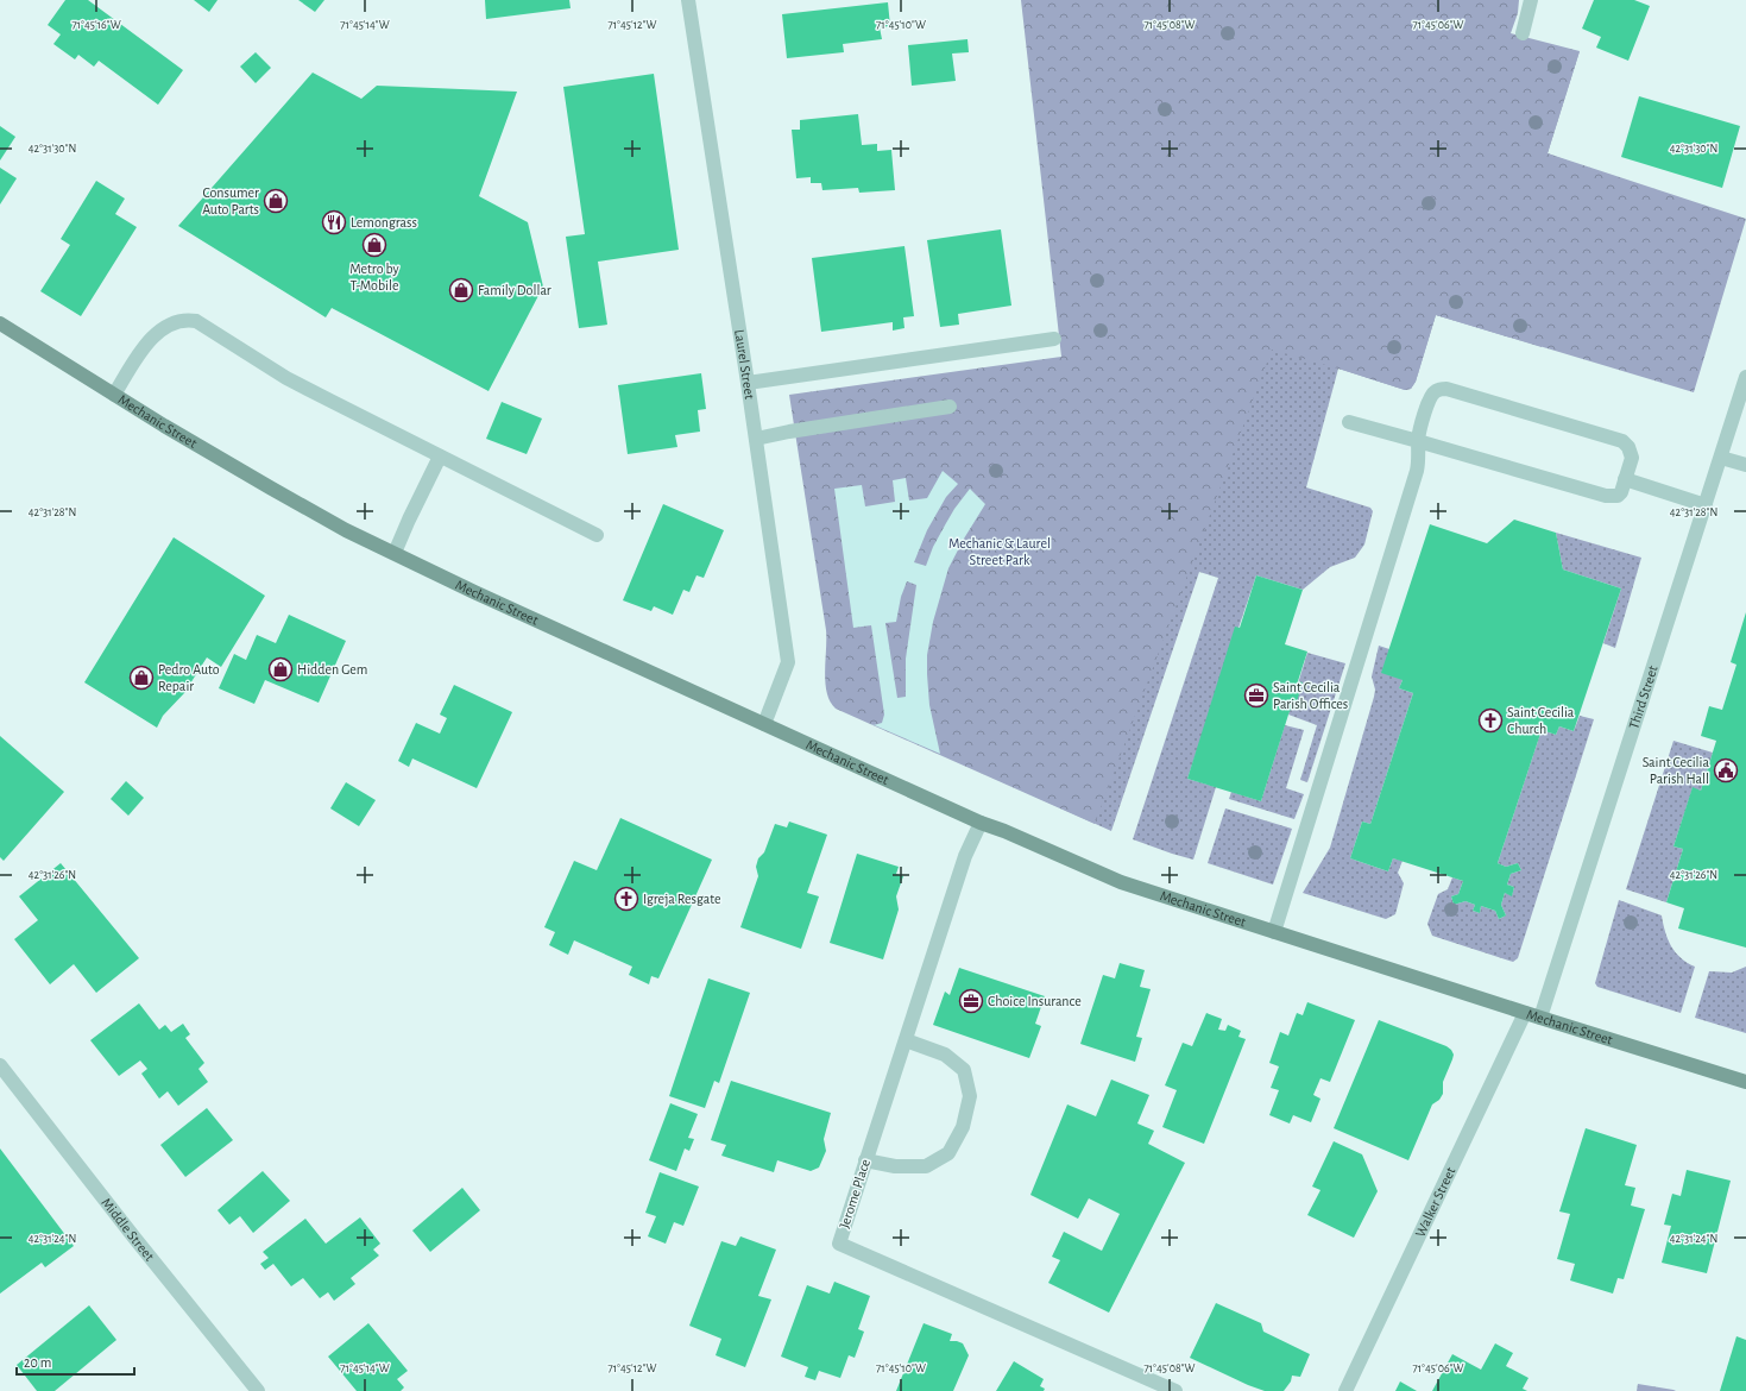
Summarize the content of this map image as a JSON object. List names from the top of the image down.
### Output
{
  "streets": {
    "main road": ["Mechanic Street"],
    "street": [
      "Laurel Street",
      "Third Street",
      "Jerome Place",
      "Walker Street",
      "Middle Street"
    ]
  },
  "crossings": [
    ["Laurel Street", "Mechanic Street"],
    ["Mechanic Street", "Third Street"],
    ["Mechanic Street", "Jerome Place"],
    ["Mechanic Street", "Walker Street"]
  ],
  "parks": ["Mechanic & Laurel Street Park"],
  "places": {
    "shop": [
      "Consumer Auto Parts",
      "Metro by T-Mobile",
      "Family Dollar",
      "Hidden Gem",
      "Pedro Auto Repair"
    ],
    "restaurant": ["Lemongrass"],
    "office": ["Saint Cecilia Parish Offices", "Choice Insurance"],
    "church": ["Saint Cecilia Church", "Igreja Resgate"],
    "public building": ["Saint Cecilia Parish Hall"]
  },
  "scale_bar": "20 m",
  "coordinates": [
    "71°45'16\"W",
    "71°45'14\"W",
    "71°45'12\"W",
    "71°45'10\"W",
    "71°45'08\"W",
    "71°45'06\"W",
    "42°31'30\"N",
    "42°31'28\"N",
    "42°31'26\"N",
    "42°31'24\"N"
  ]
}
